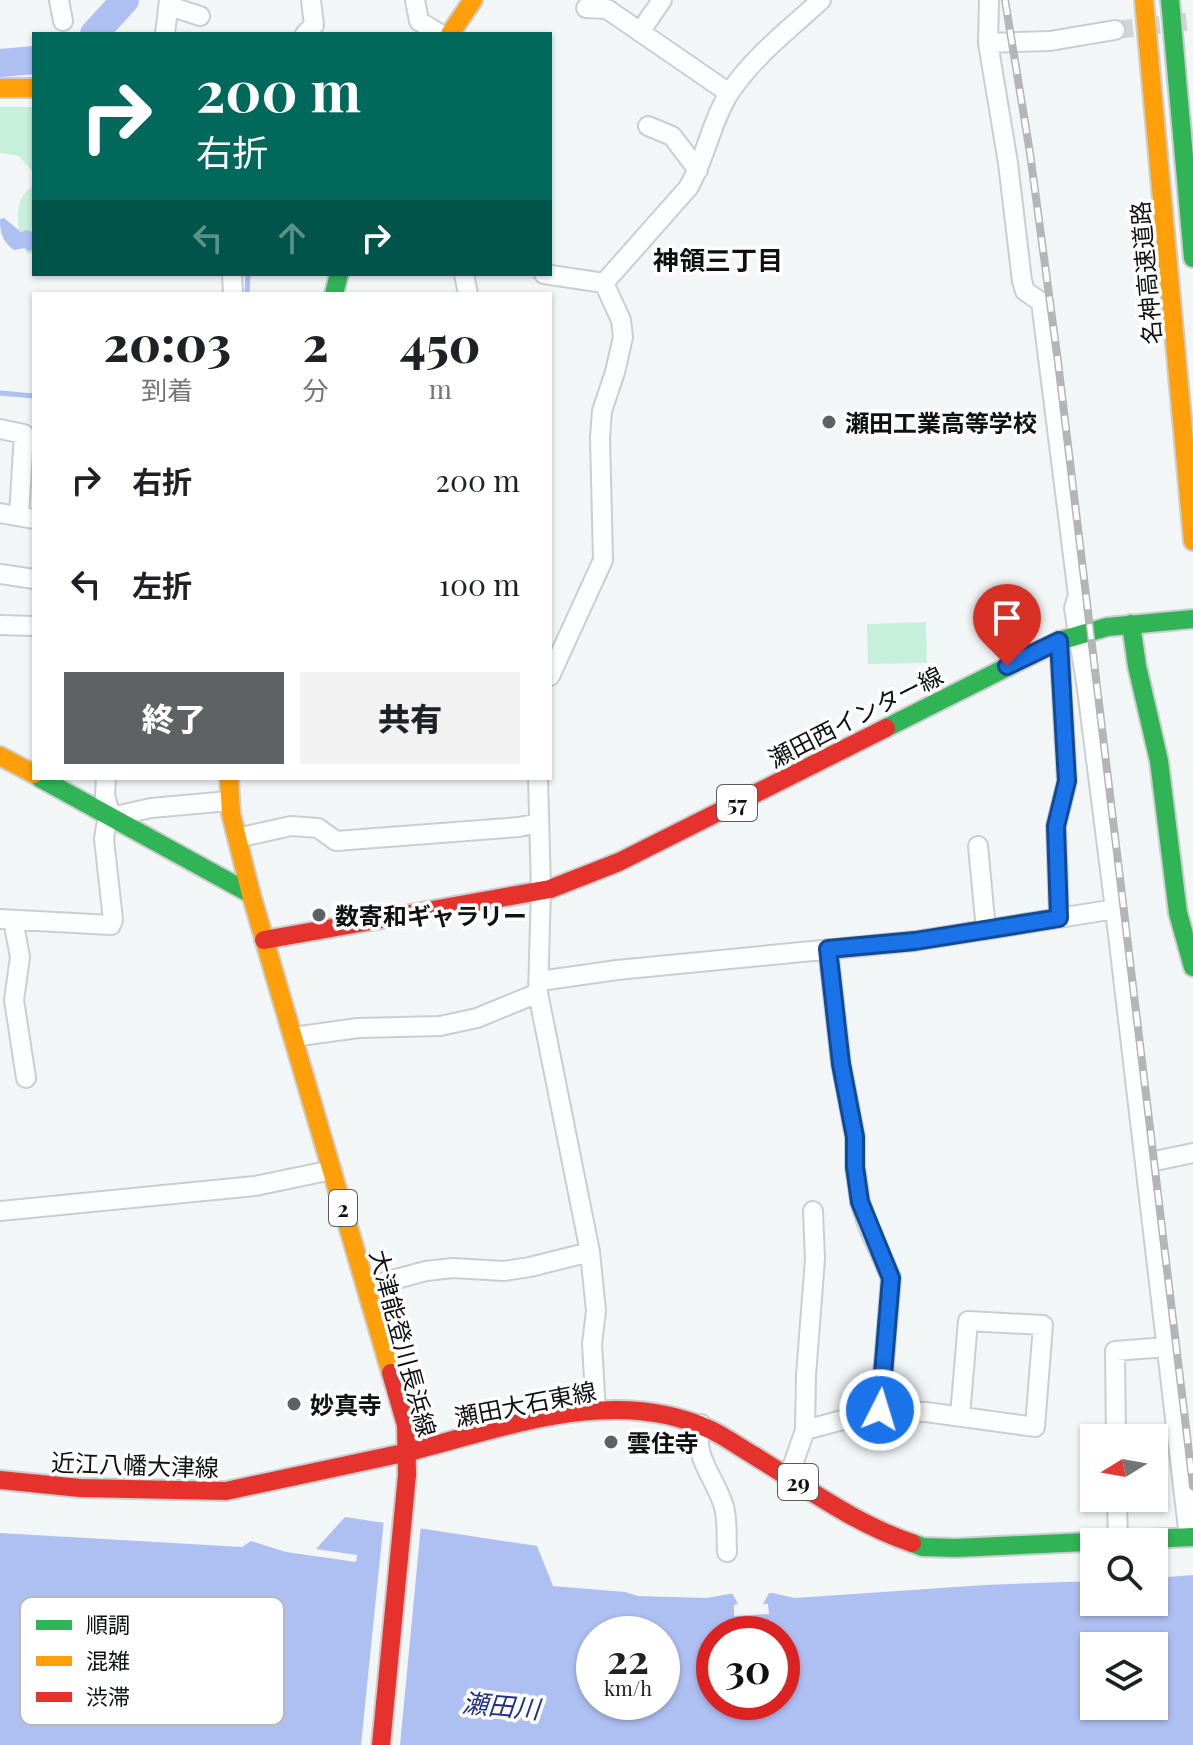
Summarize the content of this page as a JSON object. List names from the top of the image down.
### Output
{
  "streets": {
    "main road": [
      "名神高速道路",
      "瀬田西インター線",
      "57",
      "2",
      "大津能登川長浜線",
      "瀬田大石東線",
      "近江八幡大津線",
      "29"
    ]
  },
  "crossings": [
    ["瀬田西インター線", "大津能登川長浜線"],
    ["大津能登川長浜線", "瀬田大石東線"],
    ["大津能登川長浜線", "近江八幡大津線"],
    ["瀬田大石東線", "近江八幡大津線"]
  ],
  "districts": ["神領三丁目"],
  "water": ["瀬田川"],
  "places": [
    "瀬田工業高等学校",
    "数寄和ギャラリー",
    "妙真寺",
    "雲住寺"
  ],
  "legend": ["順調", "混雑", "渋滞"],
  "north": "left",
  "page": {
    "turn": ["200 m", "右折"],
    "eta": [
      "20:03",
      "到着",
      "2",
      "分",
      "450",
      "m"
    ],
    "list": [
      {
        "name": "右折",
        "value": "200 m"
      },
      {
        "name": "左折",
        "value": "100 m"
      }
    ],
    "buttons": ["終了", "共有"],
    "speed": "22 km/h",
    "limit": "30"
  }
}
